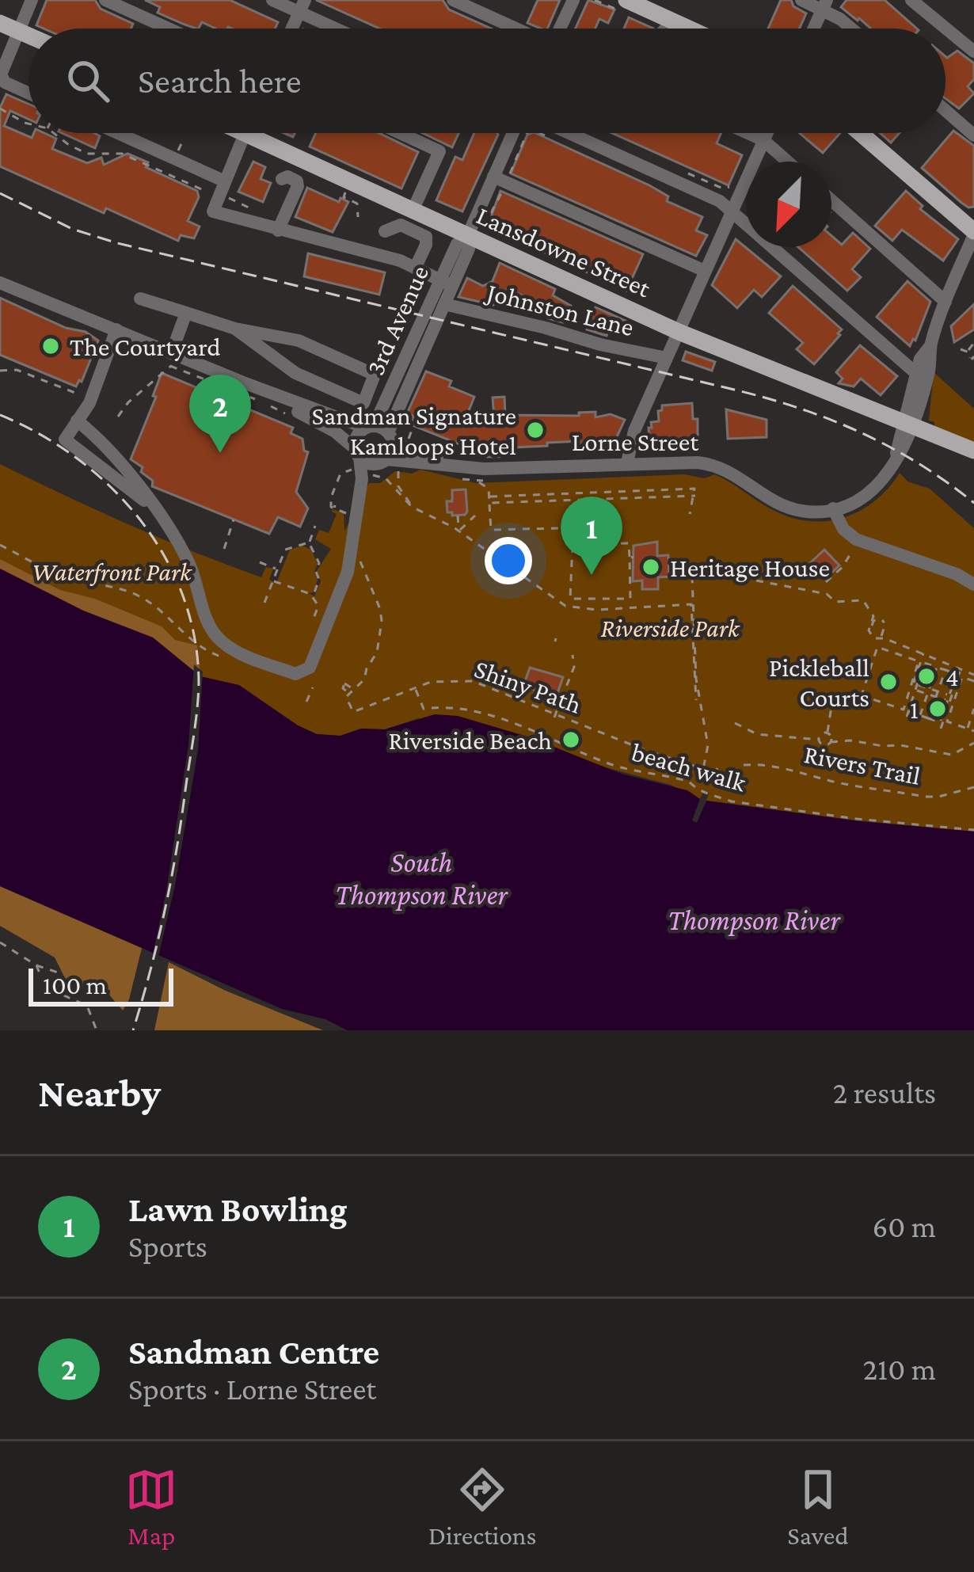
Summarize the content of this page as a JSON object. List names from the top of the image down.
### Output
{
  "streets": {
    "main road": ["Lansdowne Street"],
    "street": ["Johnston Lane", "3rd Avenue", "Lorne Street"],
    "path": ["Shiny Path", "Rivers Trail", "beach walk"]
  },
  "crossings": [
    ["Lansdowne Street", "3rd Avenue"],
    ["Johnston Lane", "3rd Avenue"],
    ["3rd Avenue", "Lorne Street"],
    ["3rd Avenue", "Shiny Path"],
    ["Lorne Street", "Shiny Path"]
  ],
  "water": ["South Thompson River", "Thompson River"],
  "parks": ["Waterfront Park", "Riverside Park"],
  "places": [
    "The Courtyard",
    "Sandman Signature Kamloops Hotel",
    "Heritage House",
    "4",
    "Pickleball Courts",
    "1",
    "Riverside Beach"
  ],
  "scale_bar": "100 m",
  "north": "bottom left",
  "page": {
    "search": "Search here",
    "pins": ["2", "1"],
    "scale": "100 m",
    "heading": ["Nearby", "2 results"],
    "list": [
      {
        "mark": "1",
        "name": "Lawn Bowling",
        "note": "Sports",
        "value": "60 m"
      },
      {
        "mark": "2",
        "name": "Sandman Centre",
        "note": "Sports · Lorne Street",
        "value": "210 m"
      }
    ],
    "nav": ["Map", "Directions", "Saved"]
  }
}
